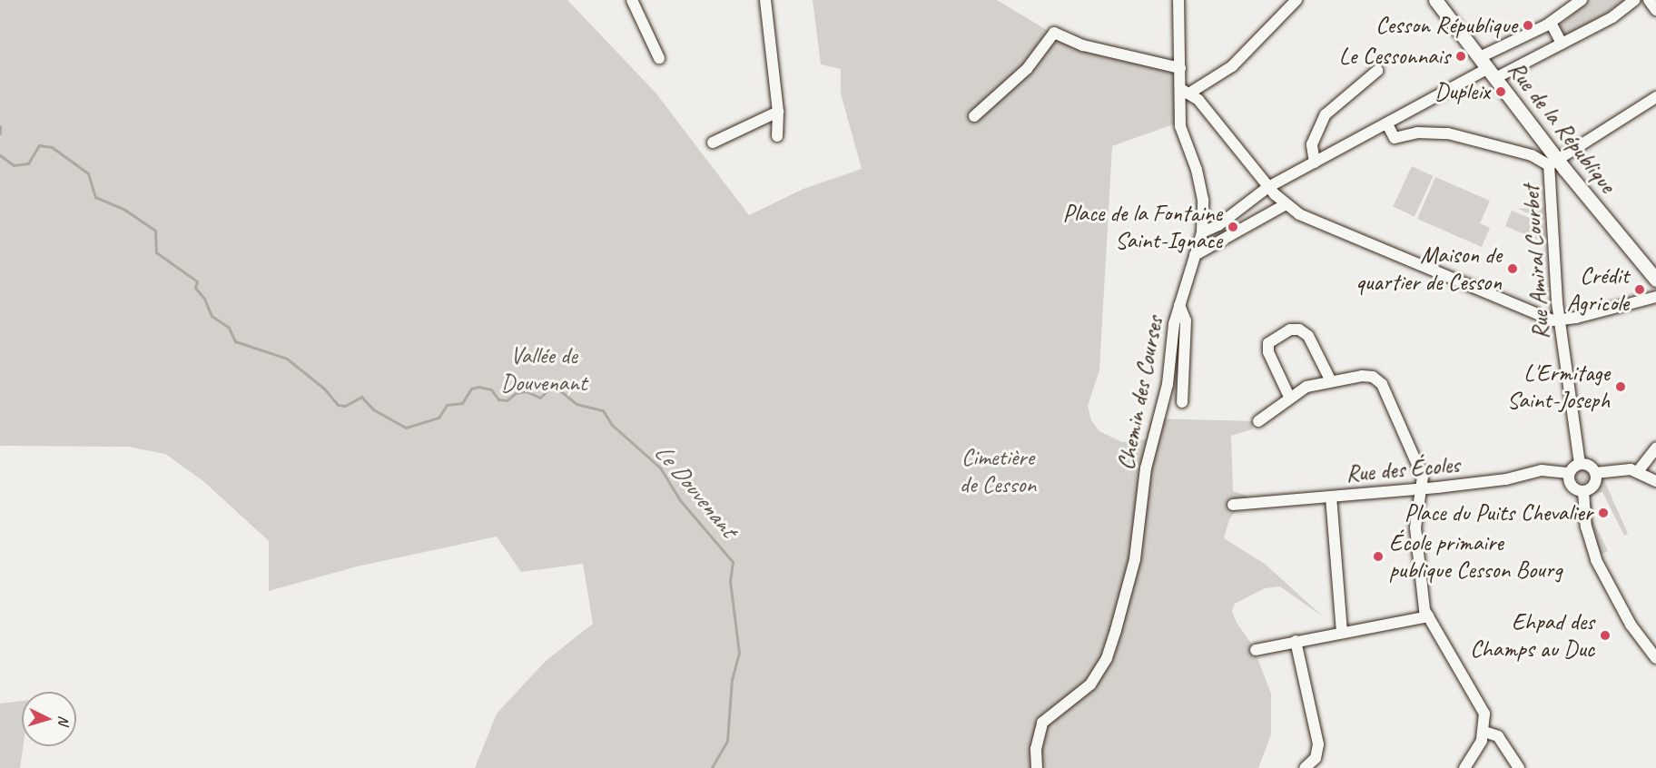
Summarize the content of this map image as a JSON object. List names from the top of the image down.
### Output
{
  "streets": {
    "street": [
      "Rue de la République",
      "Rue Amiral Courbet",
      "Chemin des Courses",
      "Rue des Écoles"
    ]
  },
  "crossings": [
    ["Rue de la République", "Rue Amiral Courbet"],
    ["Rue Amiral Courbet", "Rue des Écoles"]
  ],
  "water": ["Le Douvenant"],
  "parks": ["Vallée de Douvenant", "Cimetière de Cesson"],
  "places": [
    "Cesson République",
    "Le Cessonnais",
    "Dupleix",
    "Place de la Fontaine Saint-Ignace",
    "Maison de quartier de Cesson",
    "Crédit Agricole",
    "L'Ermitage Saint-Joseph",
    "Place du Puits Chevalier",
    "École primaire publique Cesson Bourg",
    "Ehpad des Champs au Duc"
  ],
  "north": "right"
}
